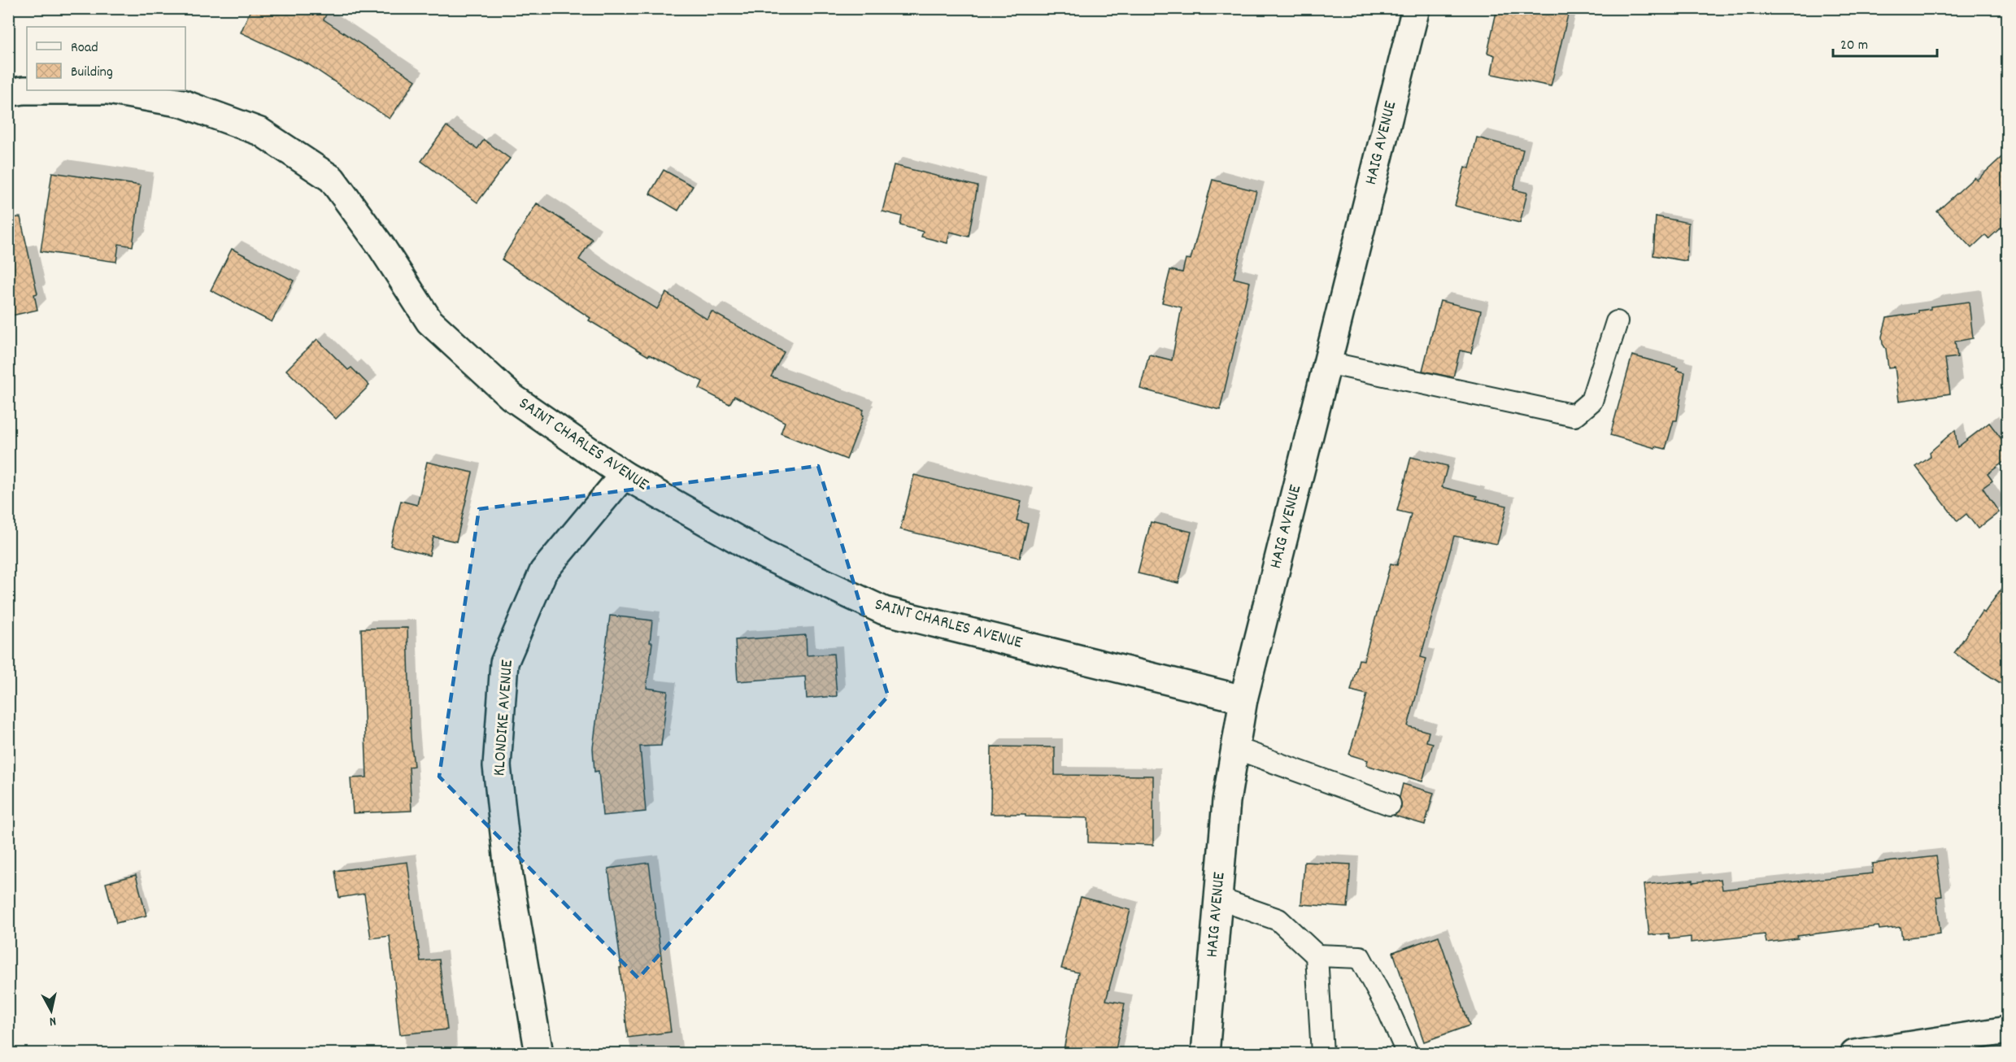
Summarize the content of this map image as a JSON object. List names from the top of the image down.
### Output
{
  "streets": {
    "street": ["HAIG AVENUE", "SAINT CHARLES AVENUE", "KLONDIKE AVENUE"]
  },
  "crossings": [
    ["HAIG AVENUE", "SAINT CHARLES AVENUE"],
    ["SAINT CHARLES AVENUE", "KLONDIKE AVENUE"]
  ],
  "legend": ["Road", "Building"],
  "scale_bar": "20 m",
  "north": "bottom"
}
